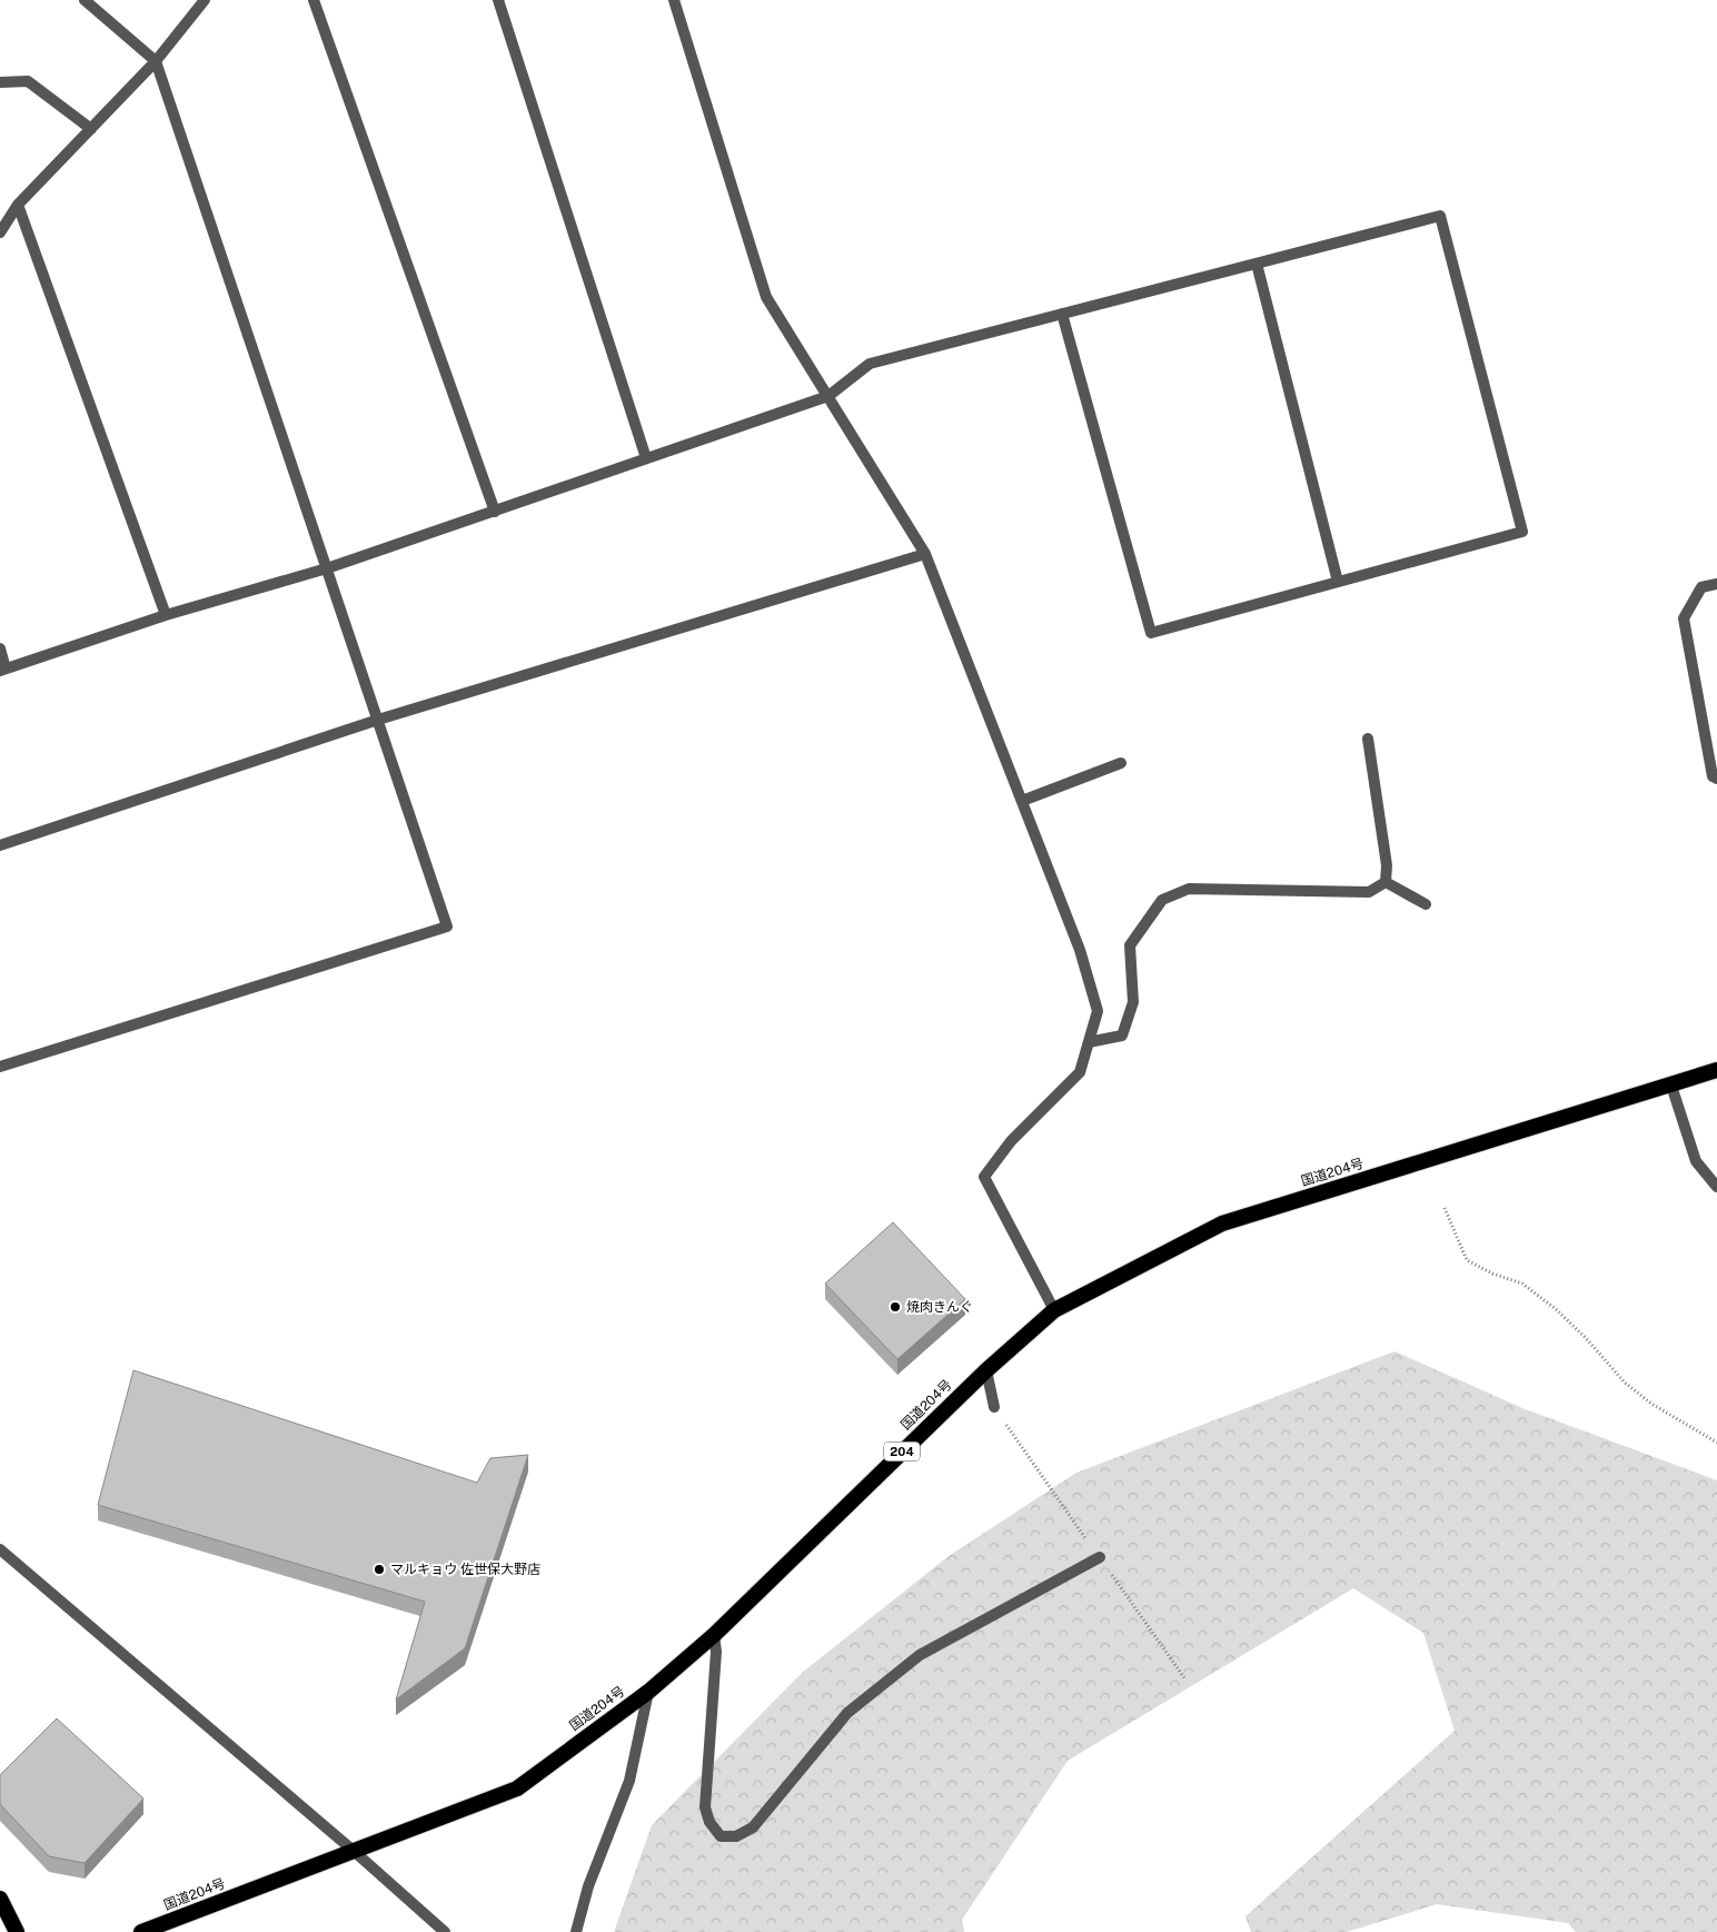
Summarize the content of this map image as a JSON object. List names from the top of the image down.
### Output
{
  "streets": {
    "highway": ["国道204号", "204"]
  },
  "places": ["焼肉きんぐ", "マルキョウ 佐世保大野店"]
}
